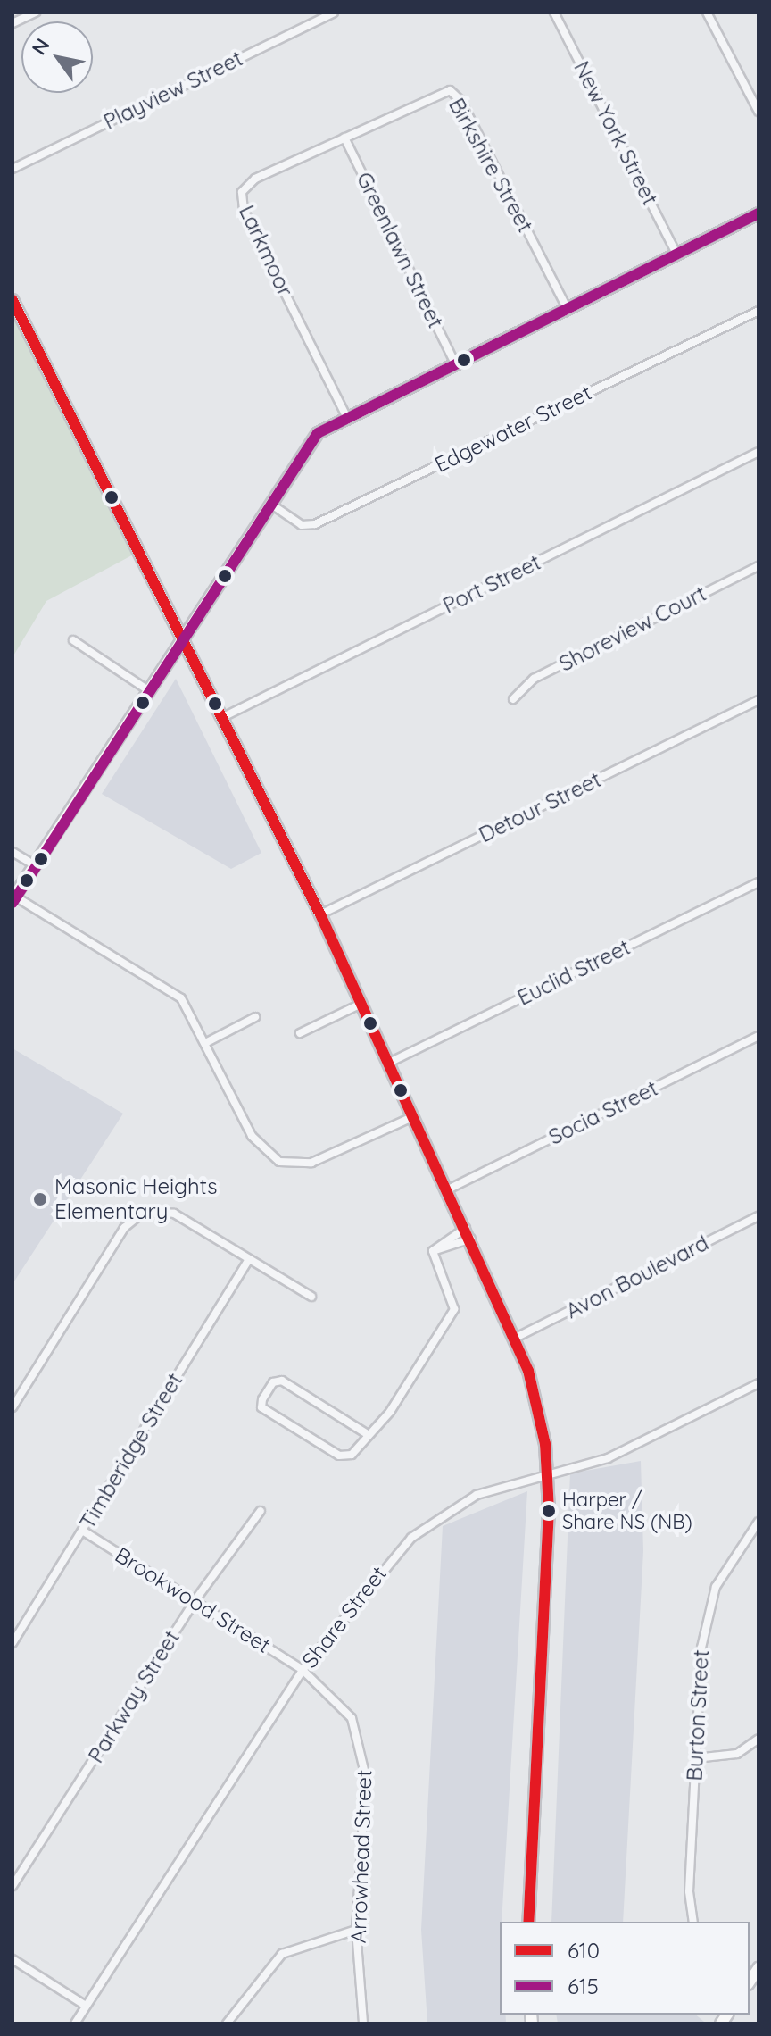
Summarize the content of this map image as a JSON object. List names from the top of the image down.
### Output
{
  "streets": {
    "street": [
      "Playview Street",
      "New York Street",
      "Birkshire Street",
      "Greenlawn Street",
      "Larkmoor",
      "Edgewater Street",
      "Port Street",
      "Shoreview Court",
      "Detour Street",
      "Euclid Street",
      "Socia Street",
      "Avon Boulevard",
      "Timberidge Street",
      "Brookwood Street",
      "Share Street",
      "Parkway Street",
      "Burton Street",
      "Arrowhead Street"
    ]
  },
  "crossings": [
    ["Birkshire Street", "Greenlawn Street"],
    ["Birkshire Street", "Larkmoor"],
    ["Greenlawn Street", "Larkmoor"],
    ["Timberidge Street", "Brookwood Street"],
    ["Brookwood Street", "Share Street"],
    ["Brookwood Street", "Parkway Street"],
    ["Brookwood Street", "Arrowhead Street"],
    ["Share Street", "Arrowhead Street"]
  ],
  "places": ["Masonic Heights Elementary", "Harper / Share NS (NB)"],
  "lines": ["transit line 615", "transit line 610"],
  "legend": ["610", "615"],
  "north": "top left"
}
